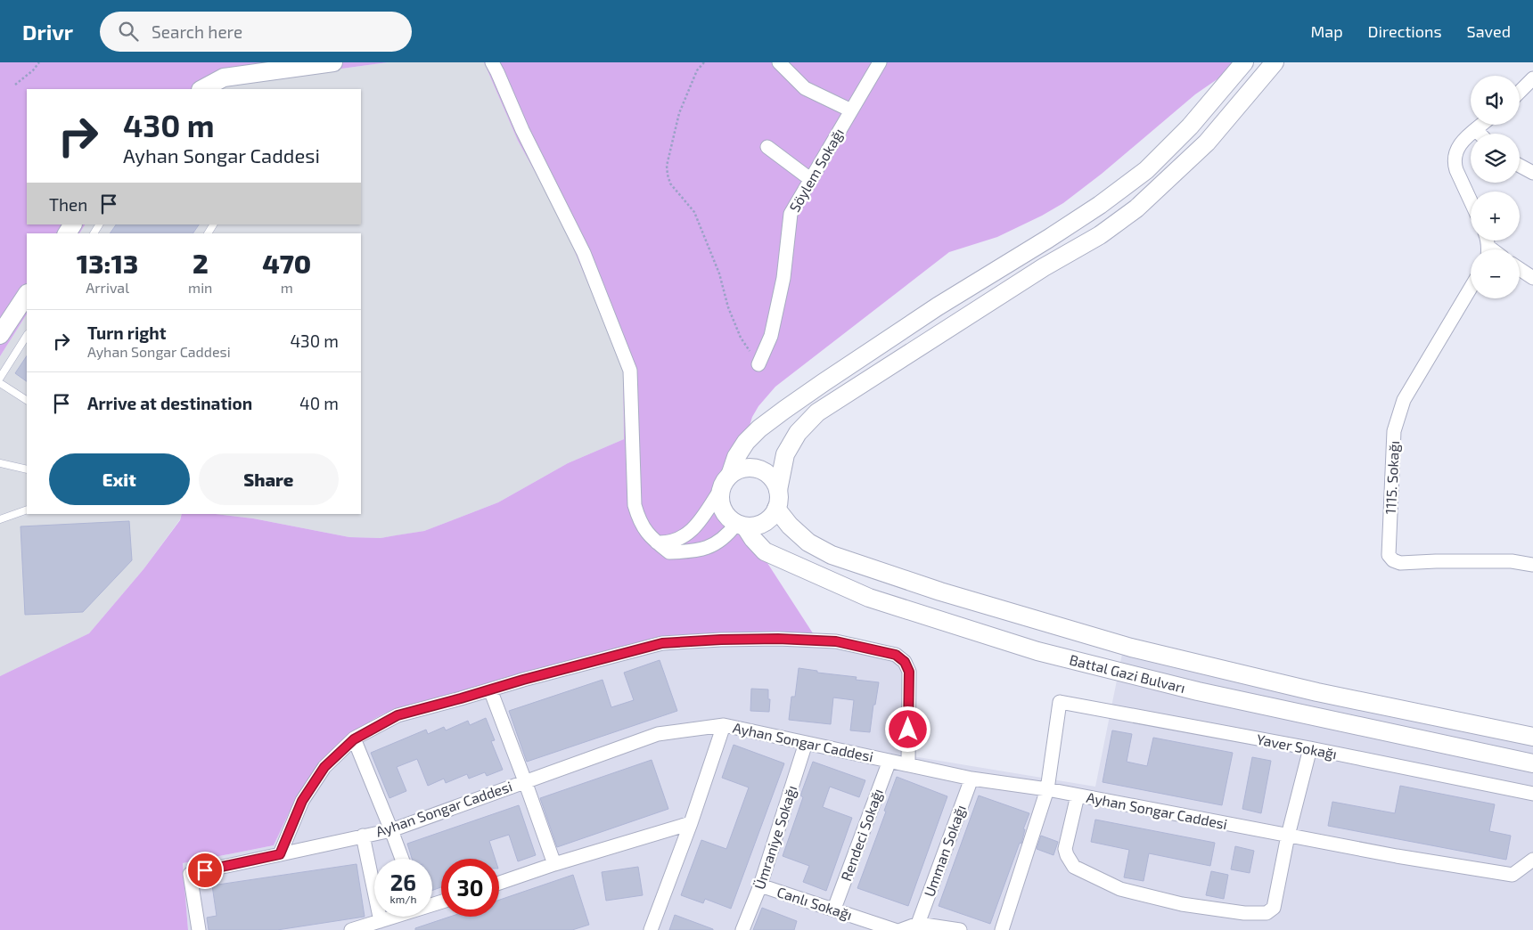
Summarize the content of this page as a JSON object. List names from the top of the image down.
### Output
{
  "streets": {
    "street": [
      "Söylem Sokağı",
      "1115. Sokağı",
      "Battal Gazi Bulvarı",
      "Ayhan Songar Caddesi",
      "Yaver Sokağı",
      "Rendeci Sokağı",
      "Ümraniye Sokağı",
      "Umman Sokağı",
      "Canlı Sokağı"
    ]
  },
  "crossings": [
    ["Ayhan Songar Caddesi", "Yaver Sokağı"],
    ["Ayhan Songar Caddesi", "Rendeci Sokağı"],
    ["Ayhan Songar Caddesi", "Ümraniye Sokağı"],
    ["Ayhan Songar Caddesi", "Umman Sokağı"],
    ["Rendeci Sokağı", "Canlı Sokağı"],
    ["Ümraniye Sokağı", "Canlı Sokağı"]
  ],
  "page": {
    "header": "Drivr",
    "search": "Search here",
    "nav": ["Map", "Directions", "Saved"],
    "map_buttons": ["+", "−"],
    "turn": ["430 m", "Ayhan Songar Caddesi"],
    "then": "Then",
    "eta": [
      "13:13",
      "Arrival",
      "2",
      "min",
      "470",
      "m"
    ],
    "list": [
      {
        "name": "Turn right",
        "note": "Ayhan Songar Caddesi",
        "value": "430 m"
      },
      {
        "name": "Arrive at destination",
        "value": "40 m"
      }
    ],
    "buttons": ["Exit", "Share"],
    "speed": "26 km/h",
    "limit": "30"
  }
}
